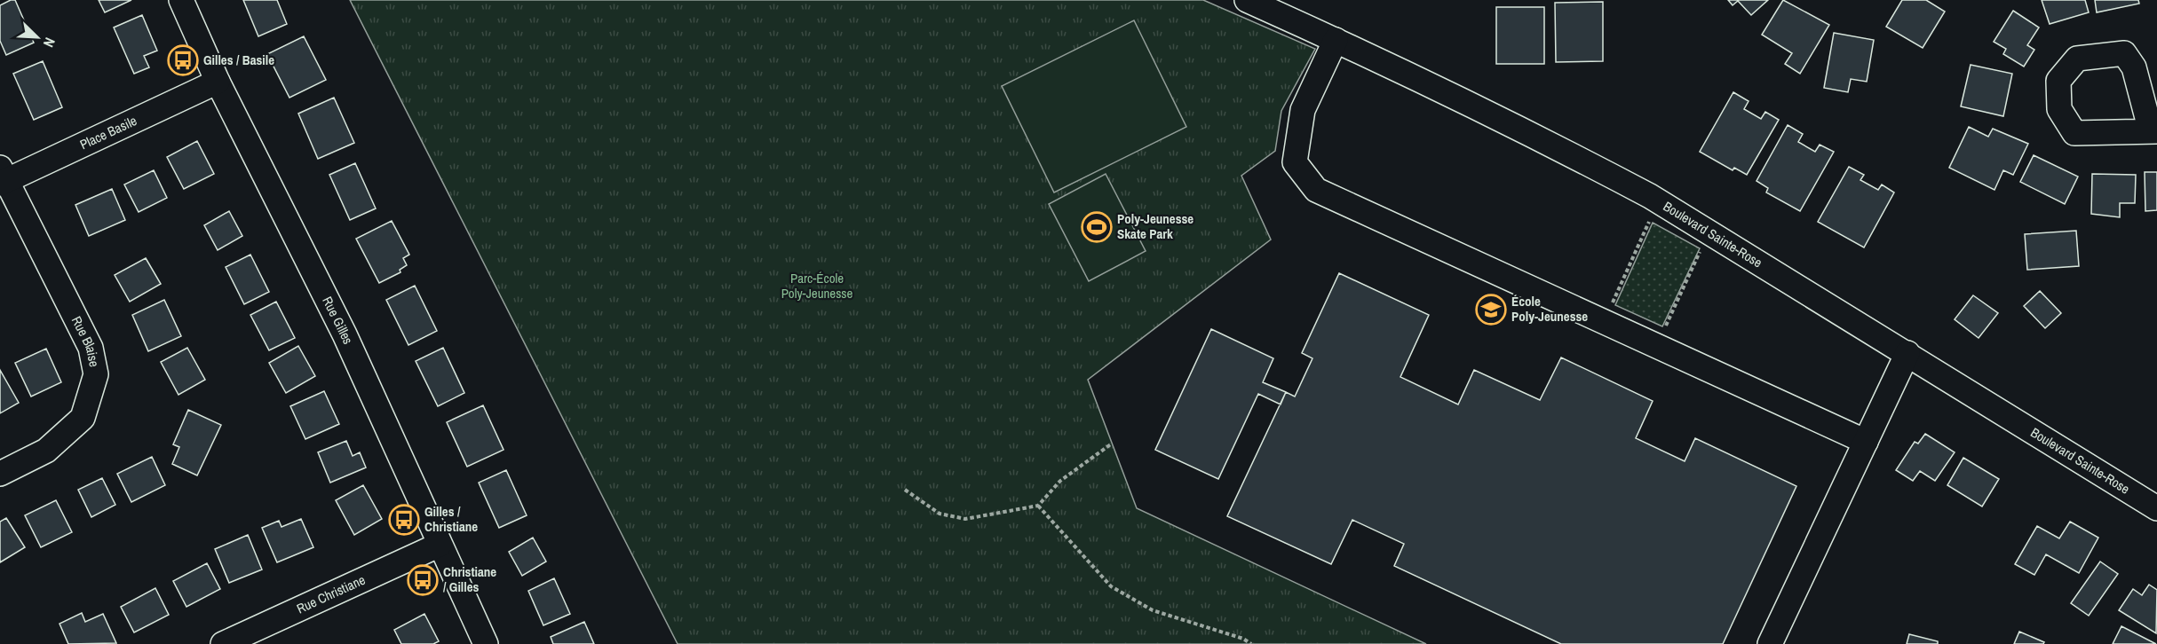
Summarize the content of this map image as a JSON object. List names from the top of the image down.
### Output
{
  "streets": {
    "street": [
      "Place Basile",
      "Boulevard Sainte-Rose",
      "Rue Gilles",
      "Rue Blaise",
      "Rue Christiane"
    ]
  },
  "crossings": [
    ["Place Basile", "Rue Gilles"],
    ["Place Basile", "Rue Blaise"],
    ["Rue Gilles", "Rue Christiane"]
  ],
  "parks": ["Parc-École Poly-Jeunesse"],
  "places": {
    "bus stop": ["Gilles / Basile", "Gilles / Christiane", "Christiane / Gilles"],
    "sports": ["Poly-Jeunesse Skate Park"],
    "school or university": ["École Poly-Jeunesse"]
  },
  "north": "bottom right"
}
